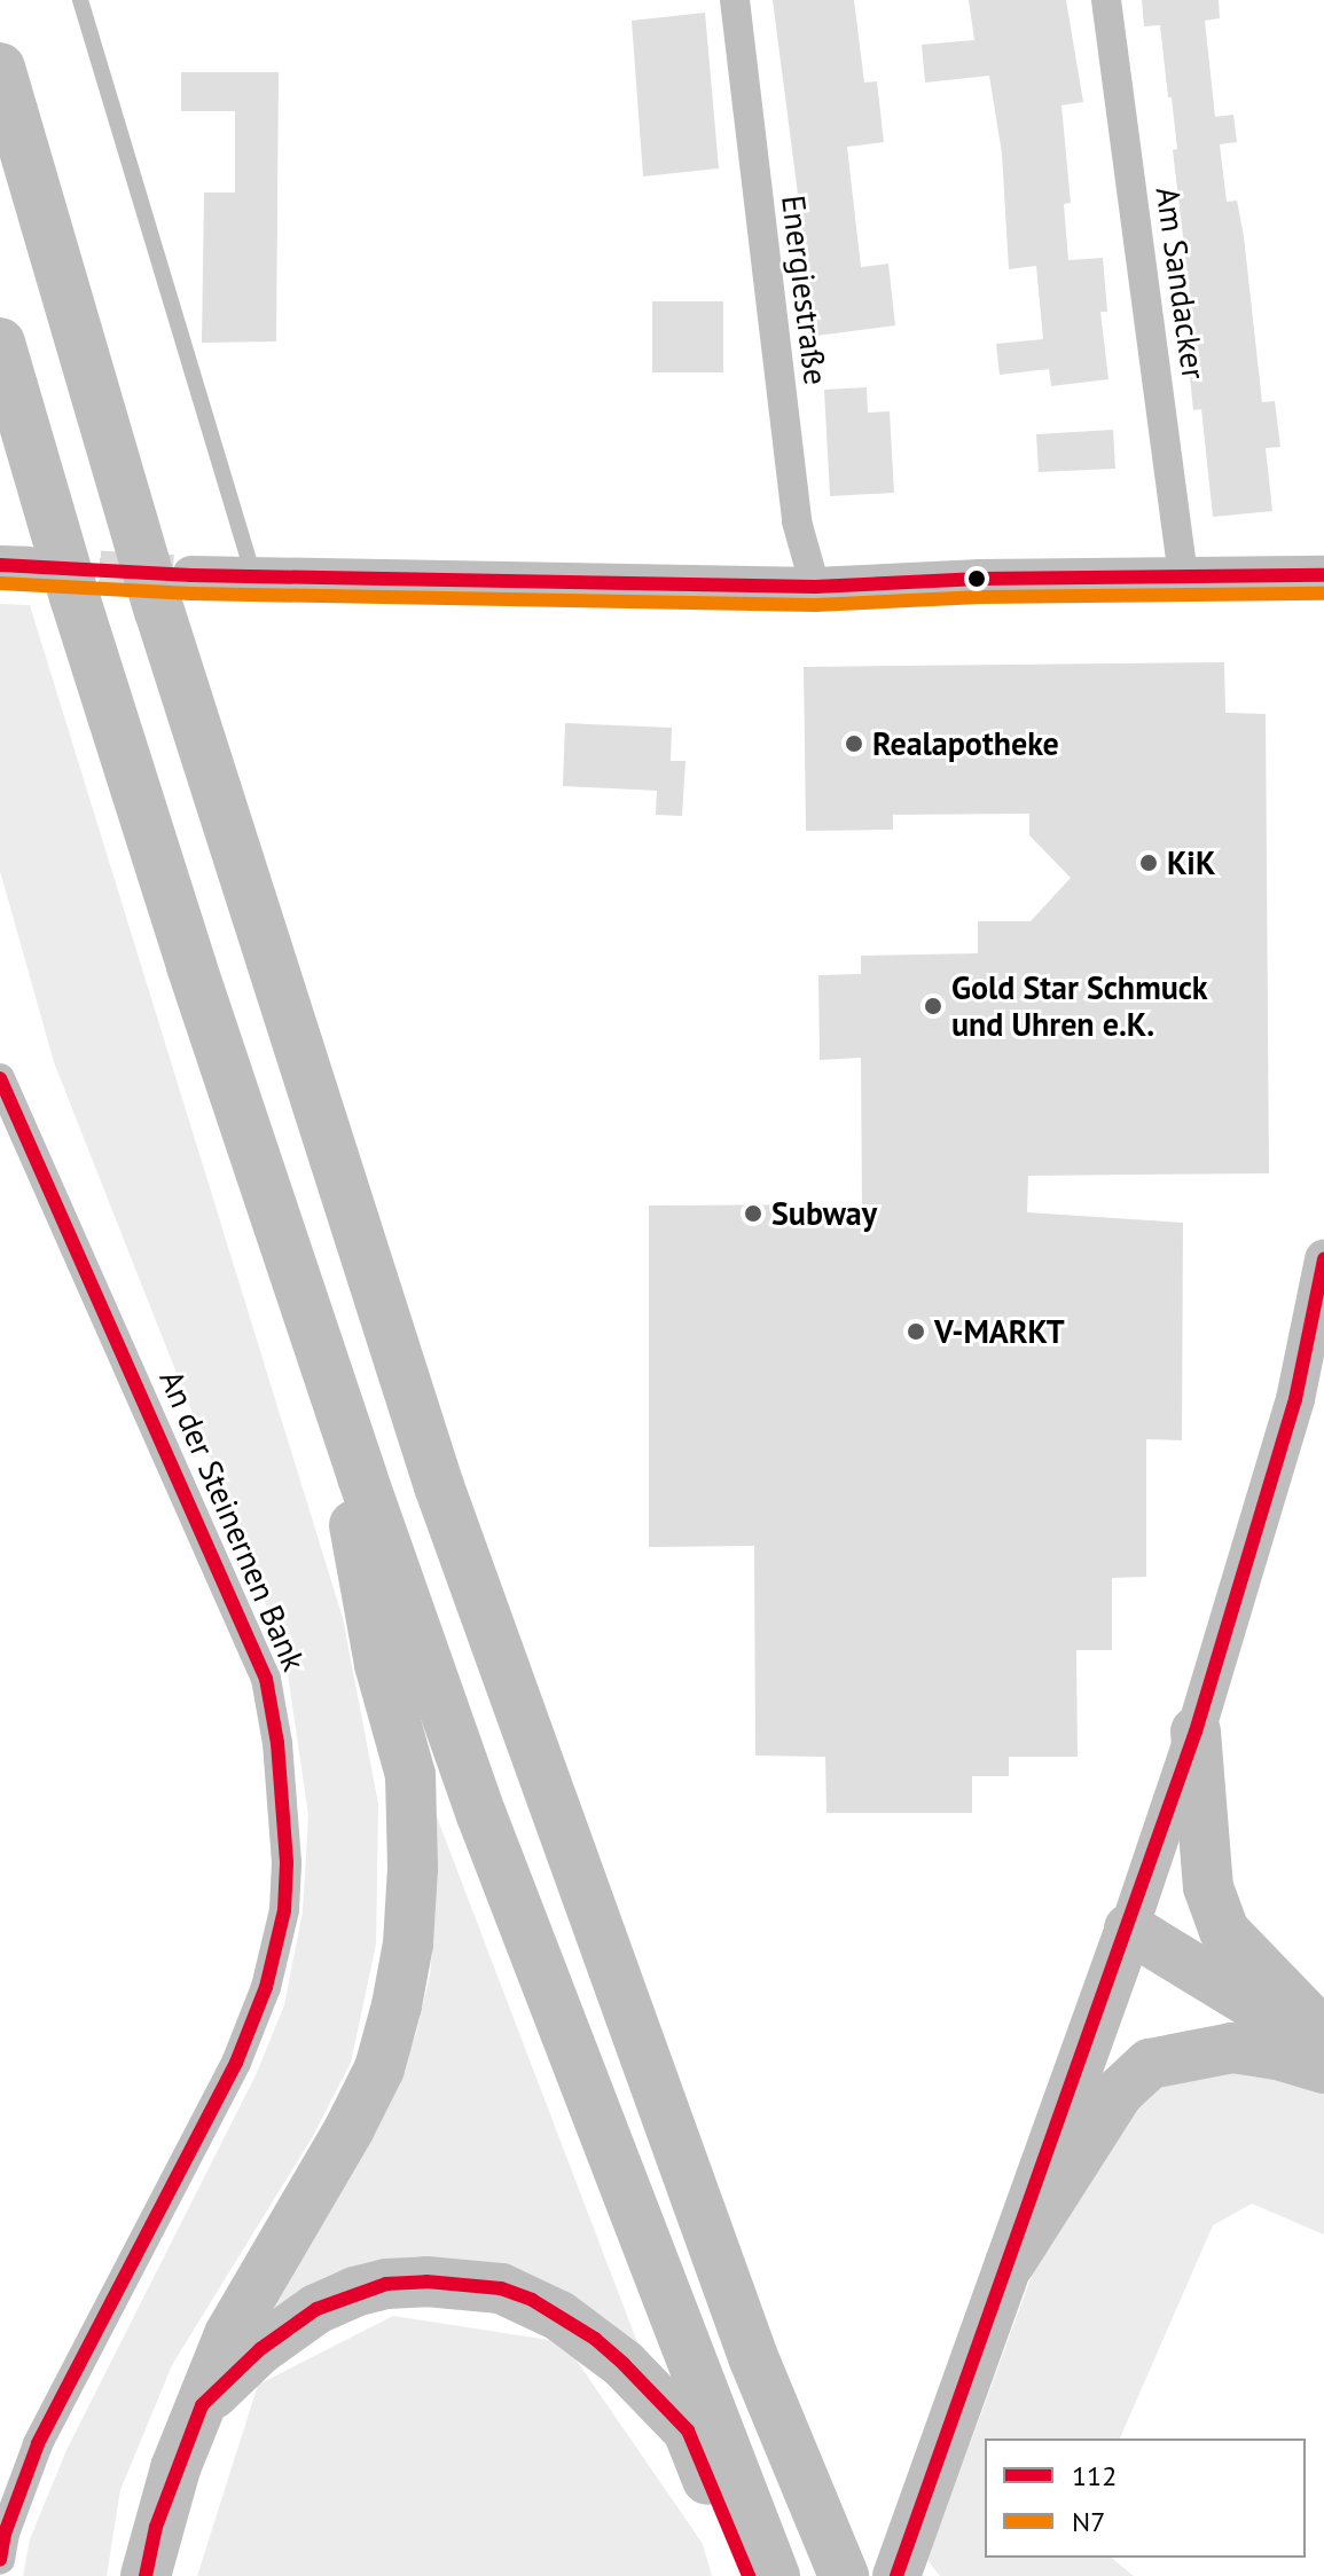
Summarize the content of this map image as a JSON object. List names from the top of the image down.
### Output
{
  "streets": {
    "street": ["Am Sandacker", "Energiestraße", "An der Steinernen Bank"]
  },
  "places": [
    "Realapotheke",
    "KiK",
    "Gold Star Schmuck und Uhren e.K.",
    "Subway",
    "V-MARKT"
  ],
  "lines": ["transit line 112", "transit line N7"],
  "legend": ["112", "N7"]
}
